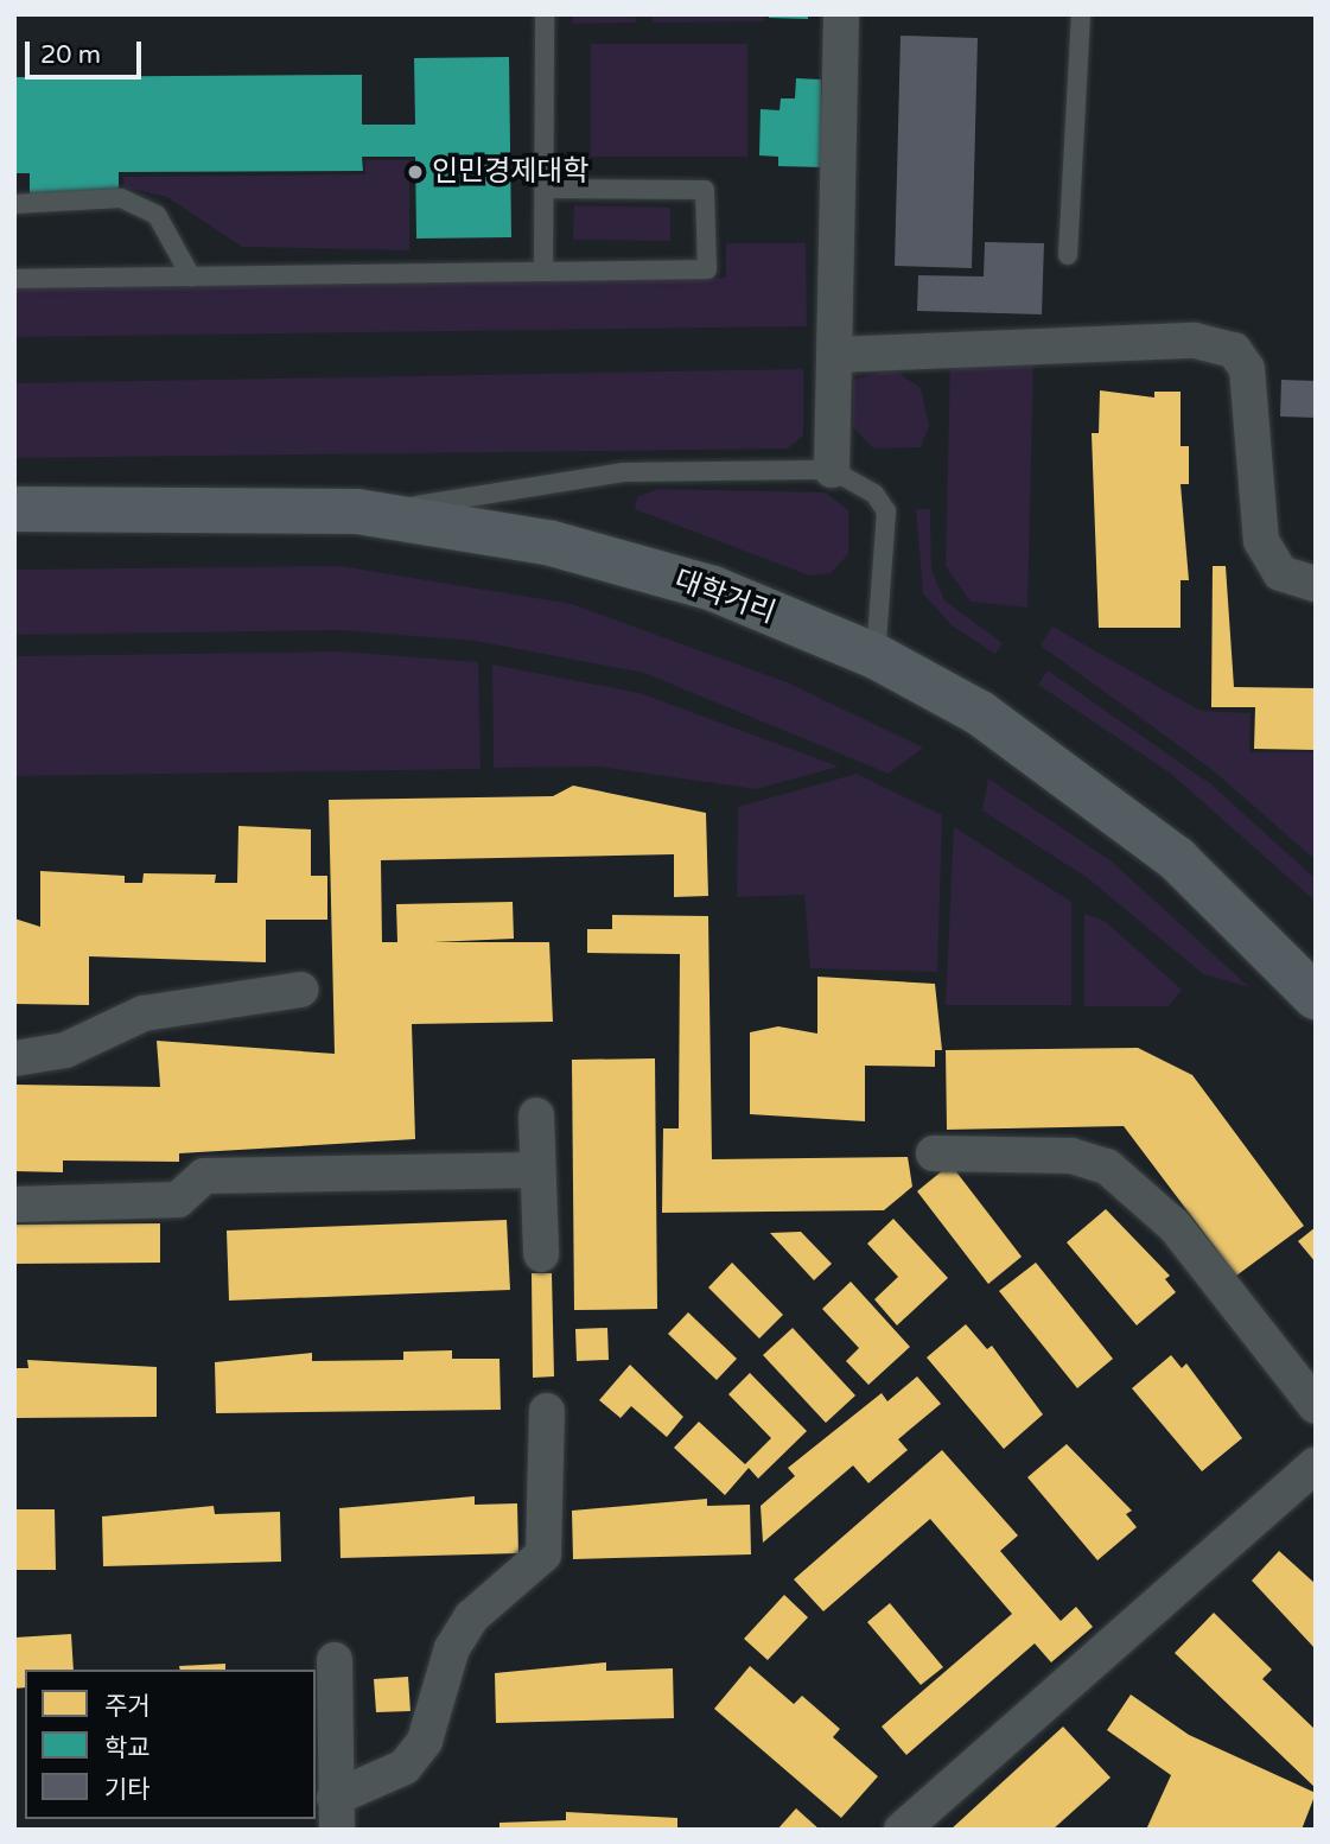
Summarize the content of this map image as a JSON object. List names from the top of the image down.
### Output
{
  "streets": {
    "main road": ["대학거리"]
  },
  "places": ["인민경제대학"],
  "legend": ["주거", "학교", "기타"],
  "scale_bar": "20 m"
}
